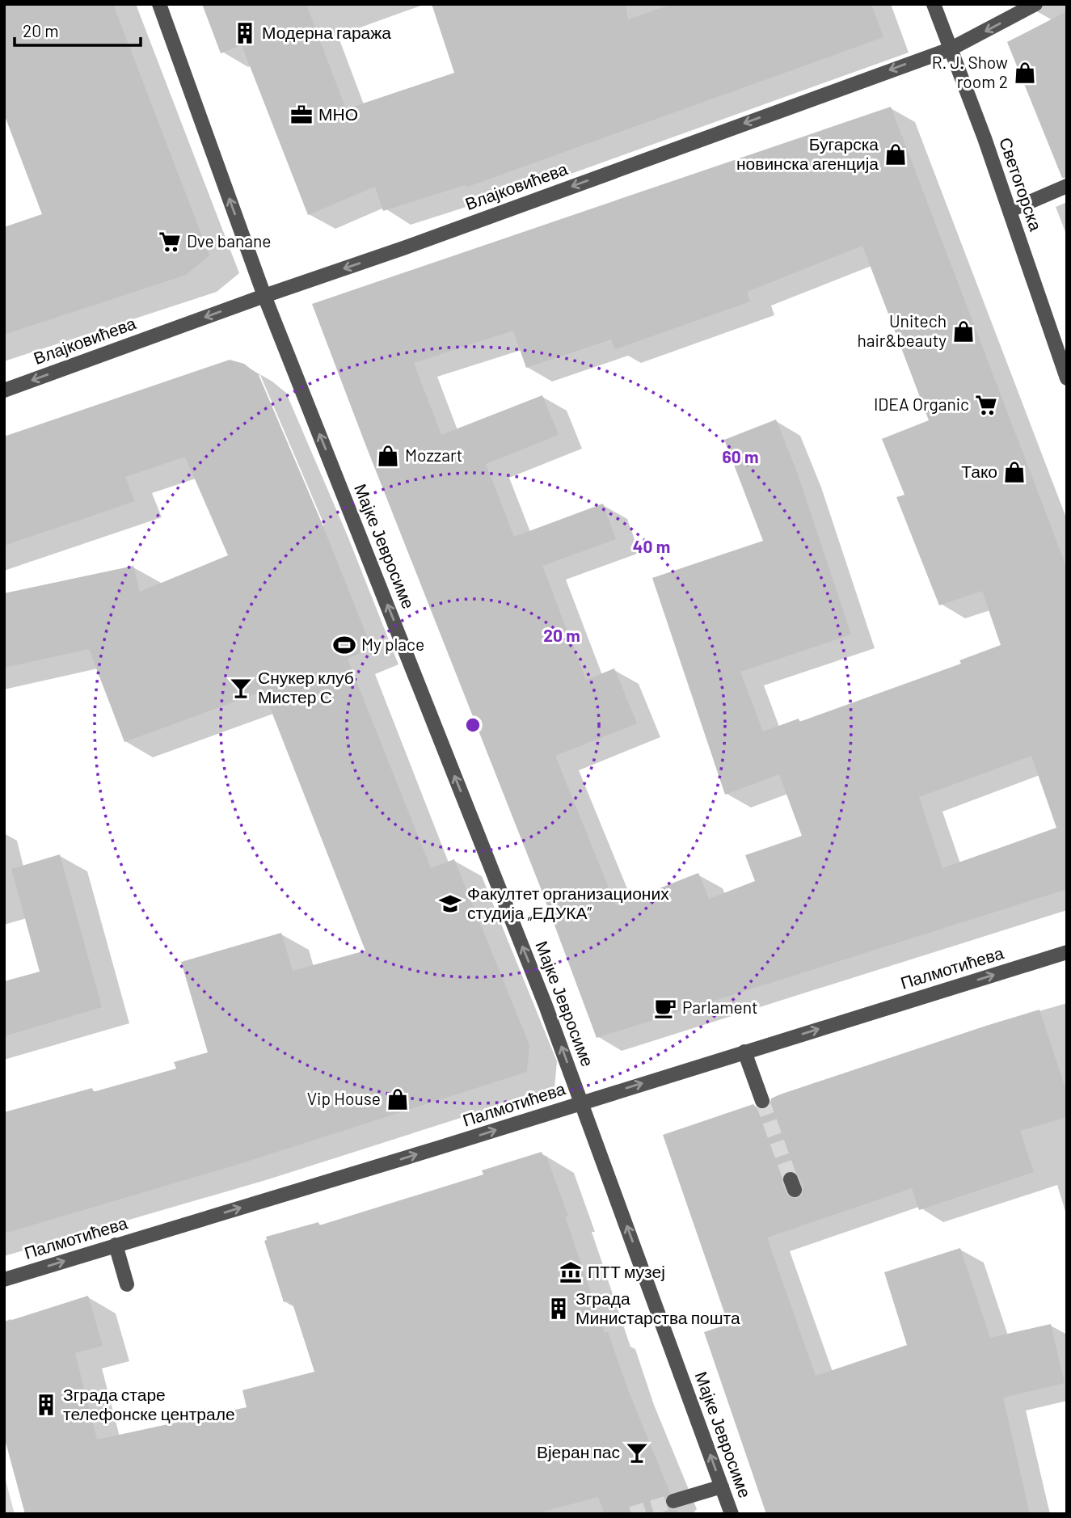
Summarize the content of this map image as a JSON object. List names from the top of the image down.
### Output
{
  "streets": {
    "street": [
      "Светогорска",
      "Влајковићева",
      "Мајке Јевросиме",
      "Палмотићева"
    ]
  },
  "crossings": [
    ["Светогорска", "Влајковићева"],
    ["Влајковићева", "Мајке Јевросиме"],
    ["Мајке Јевросиме", "Палмотићева"]
  ],
  "one_way": ["Влајковићева", "Мајке Јевросиме", "Палмотићева"],
  "places": {
    "building": ["Модерна гаража", "Зграда Министарства пошта", "Зграда старе телефонске централе"],
    "shop": [
      "R. J. Show room 2",
      "Бугарска новинска агенција",
      "Unitech hair&beauty",
      "Mozzart",
      "Тако",
      "Vip House"
    ],
    "office": ["МНО"],
    "supermarket": ["Dve banane", "IDEA Organic"],
    "sports": ["My place"],
    "bar": ["Снукер клуб Мистер С", "Вјеран пас"],
    "school or university": ["Факултет организационих студија „ЕДУКА”"],
    "cafe": ["Parlament"],
    "museum": ["ПТТ музеј"]
  },
  "scale_bar": "20 m",
  "rings": ["60 m", "40 m", "20 m"]
}
